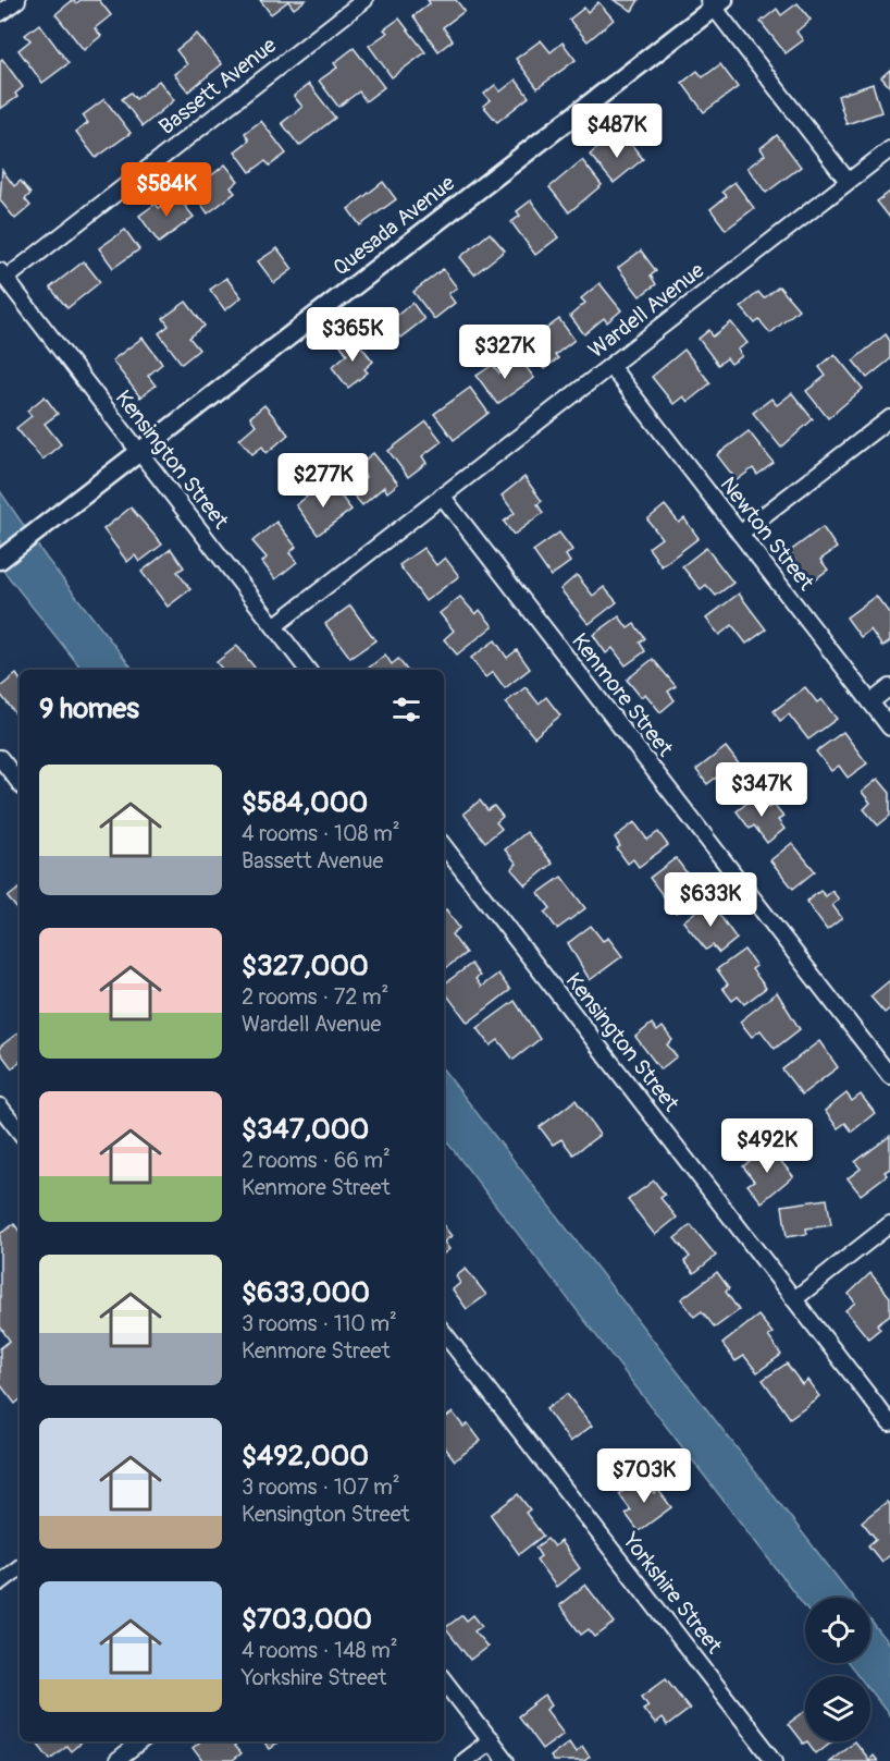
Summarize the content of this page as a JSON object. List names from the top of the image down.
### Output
{
  "streets": {
    "street": [
      "Bassett Avenue",
      "Quesada Avenue",
      "Wardell Avenue",
      "Kensington Street",
      "Newton Street",
      "Kenmore Street",
      "Yorkshire Street"
    ]
  },
  "crossings": [
    ["Bassett Avenue", "Kensington Street"],
    ["Quesada Avenue", "Kensington Street"],
    ["Wardell Avenue", "Kensington Street"],
    ["Wardell Avenue", "Newton Street"],
    ["Wardell Avenue", "Kenmore Street"]
  ],
  "page": {
    "price": [
      "$487K",
      "$584K",
      "$365K",
      "$327K",
      "$277K",
      "$347K",
      "$633K",
      "$492K",
      "$703K"
    ],
    "heading": "9 homes",
    "list": [
      {
        "name": "$584,000",
        "note": "4 rooms · 108 m² · Bassett Avenue"
      },
      {
        "name": "$327,000",
        "note": "2 rooms · 72 m² · Wardell Avenue"
      },
      {
        "name": "$347,000",
        "note": "2 rooms · 66 m² · Kenmore Street"
      },
      {
        "name": "$633,000",
        "note": "3 rooms · 110 m² · Kenmore Street"
      },
      {
        "name": "$492,000",
        "note": "3 rooms · 107 m² · Kensington Street"
      },
      {
        "name": "$703,000",
        "note": "4 rooms · 148 m² · Yorkshire Street"
      }
    ]
  }
}
